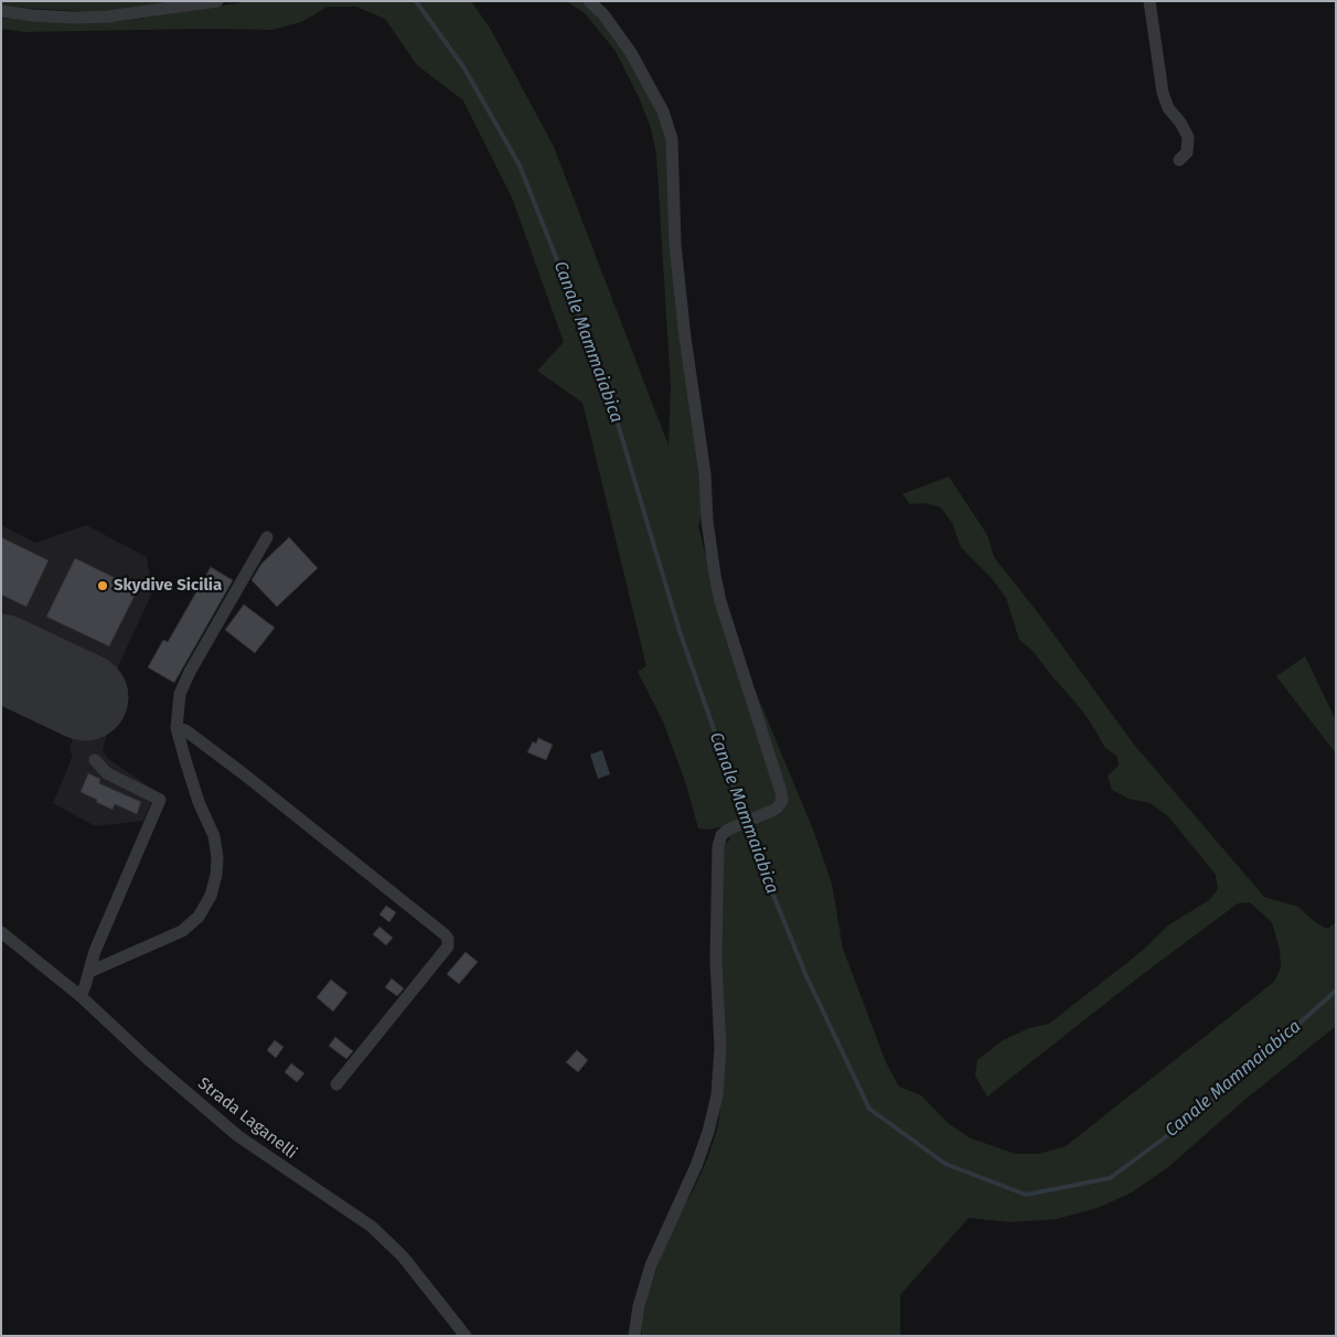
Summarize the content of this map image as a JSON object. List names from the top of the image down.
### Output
{
  "streets": {
    "street": ["Strada Laganelli"]
  },
  "water": ["Canale Mammaiabica"],
  "places": ["Skydive Sicilia"]
}
